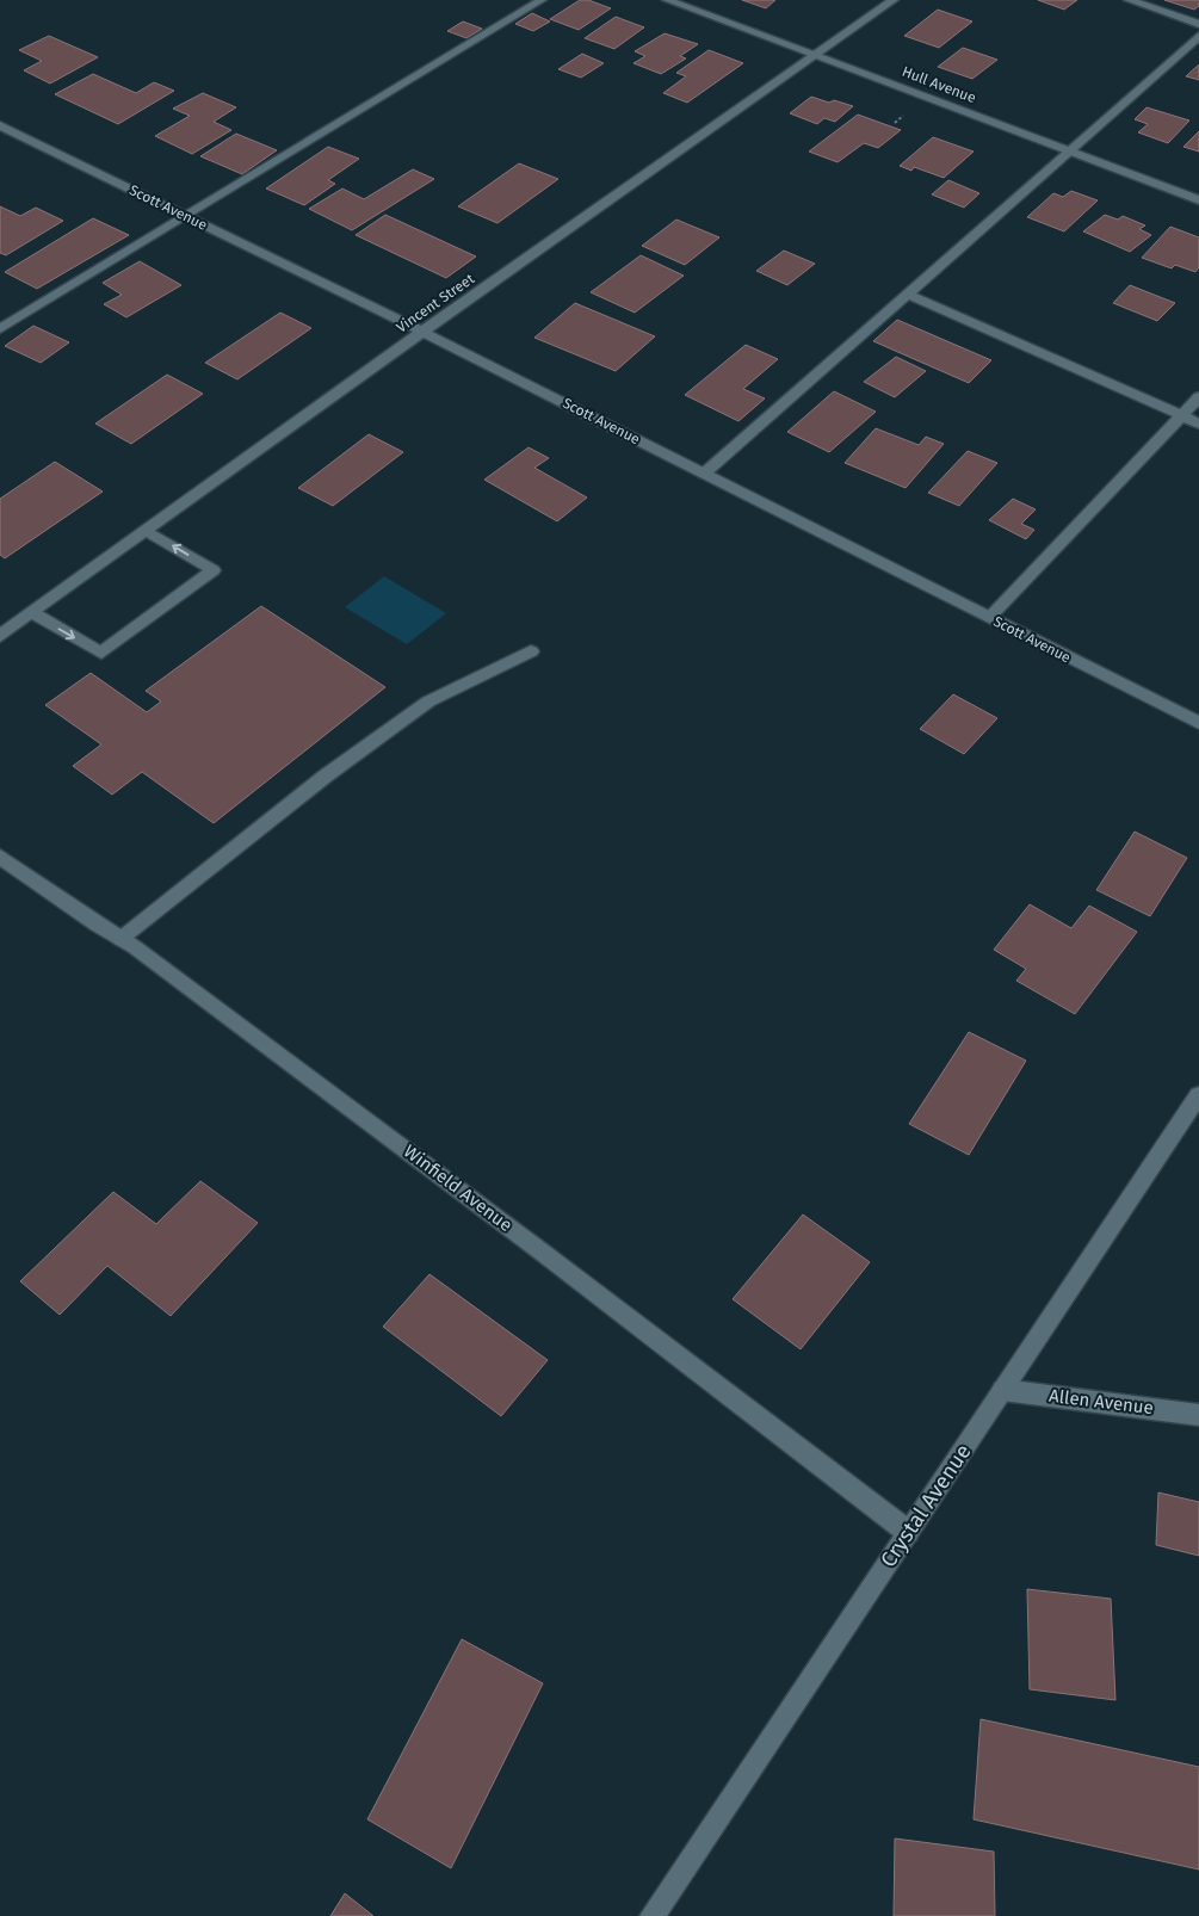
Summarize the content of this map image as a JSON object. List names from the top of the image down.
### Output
{
  "streets": {
    "street": [
      "Hull Avenue",
      "Scott Avenue",
      "Vincent Street",
      "Winfield Avenue",
      "Allen Avenue",
      "Crystal Avenue"
    ]
  },
  "crossings": [
    ["Hull Avenue", "Vincent Street"],
    ["Scott Avenue", "Vincent Street"],
    ["Winfield Avenue", "Crystal Avenue"],
    ["Allen Avenue", "Crystal Avenue"]
  ]
}
